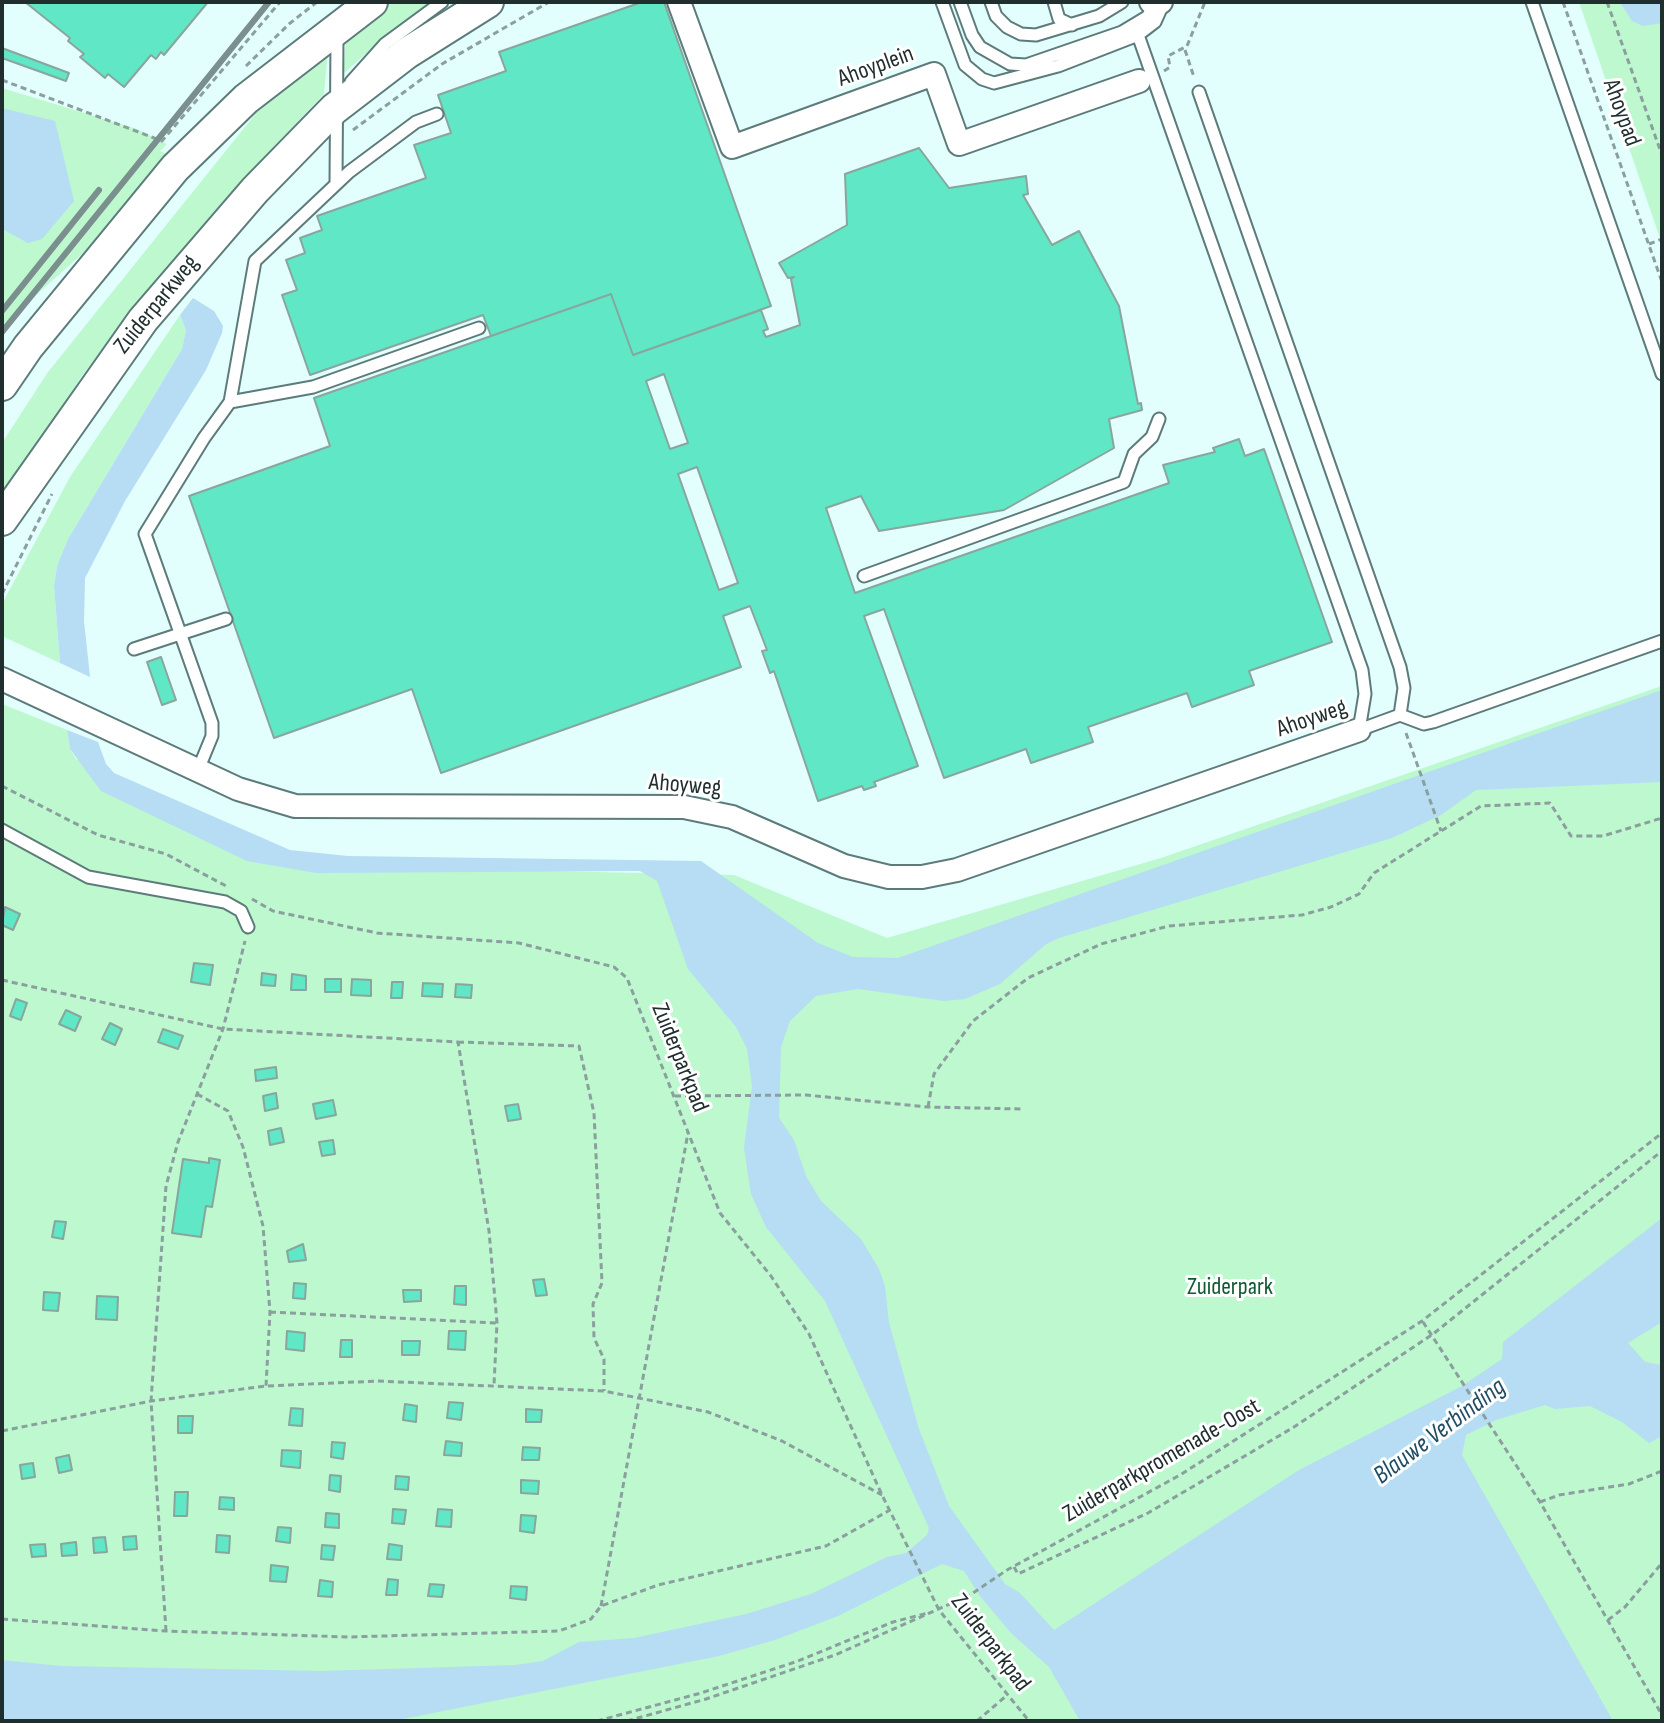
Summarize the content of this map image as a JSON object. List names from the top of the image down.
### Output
{
  "streets": {
    "main road": ["Zuiderparkweg"],
    "street": ["Ahoyplein", "Ahoyweg"],
    "path": ["Ahoypad", "Zuiderparkpad", "Zuiderparkpromenade-Oost"]
  },
  "crossings": [
    ["Zuiderparkpad", "Zuiderparkpromenade-Oost"]
  ],
  "water": ["Blauwe Verbinding"],
  "parks": ["Zuiderpark"]
}
